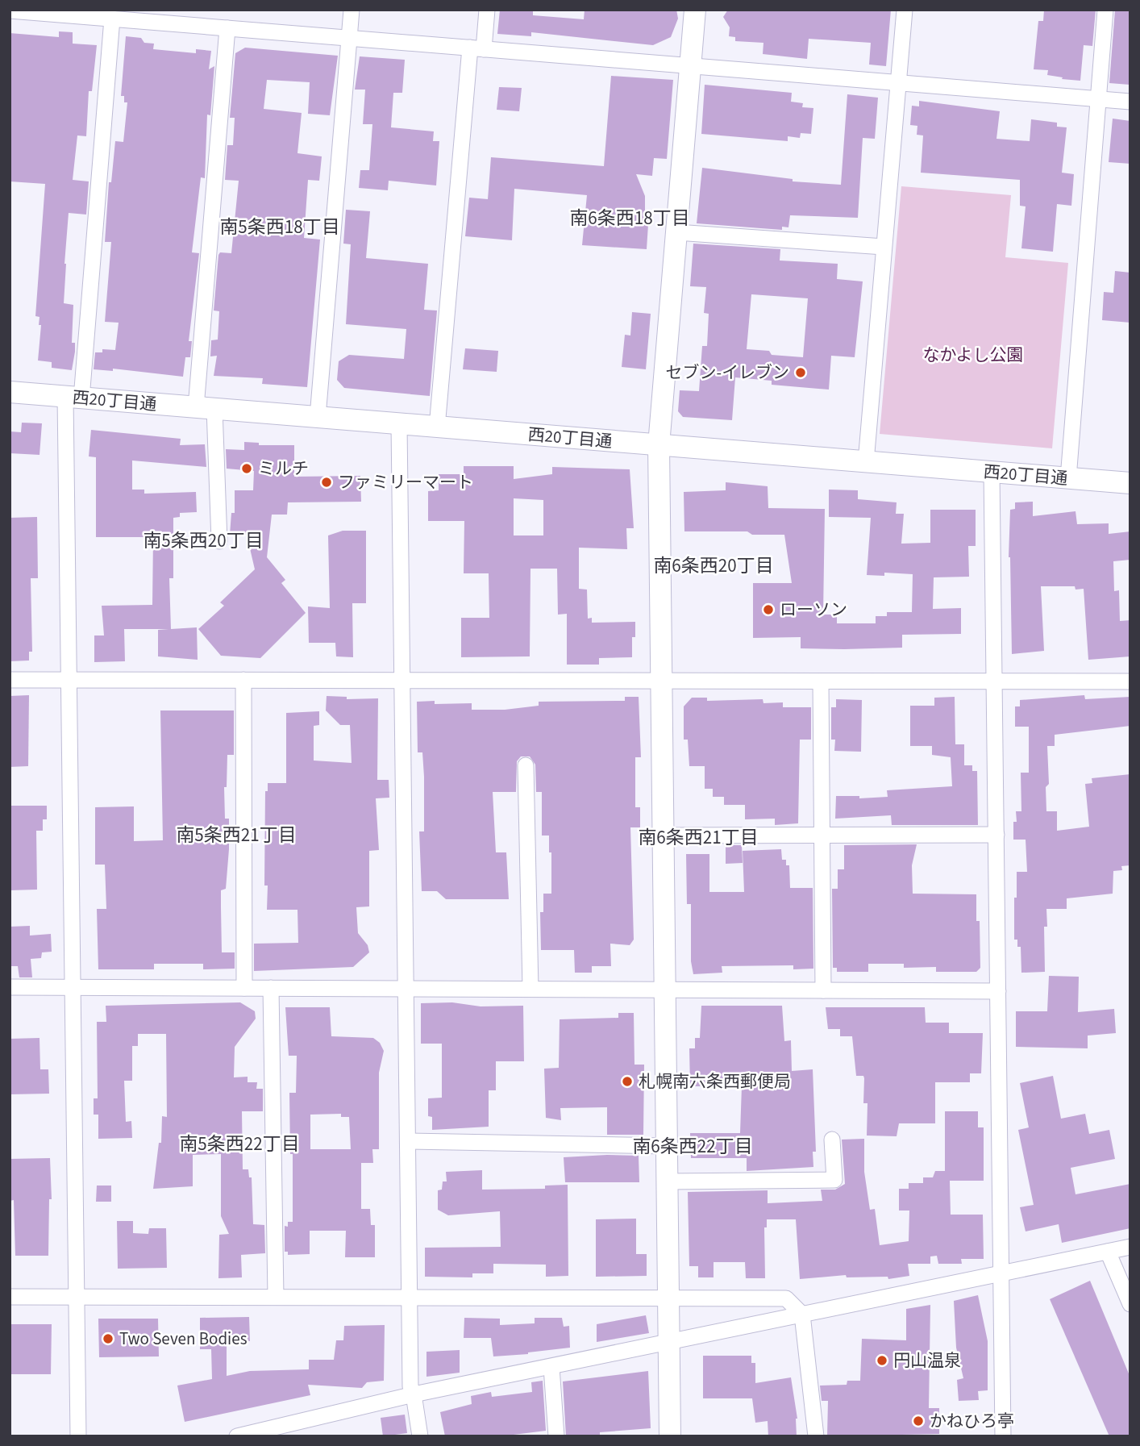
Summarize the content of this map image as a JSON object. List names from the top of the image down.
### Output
{
  "streets": {
    "street": ["西20丁目通"]
  },
  "districts": [
    "南6条西18丁目",
    "南5条西18丁目",
    "南5条西20丁目",
    "南6条西20丁目",
    "南5条西21丁目",
    "南6条西21丁目",
    "南5条西22丁目",
    "南6条西22丁目"
  ],
  "parks": ["なかよし公園"],
  "places": [
    "セブン-イレブン",
    "ミルチ",
    "ファミリーマート",
    "ローソン",
    "札幌南六条西郵便局",
    "Two Seven Bodies",
    "円山温泉",
    "かねひろ亭"
  ]
}
